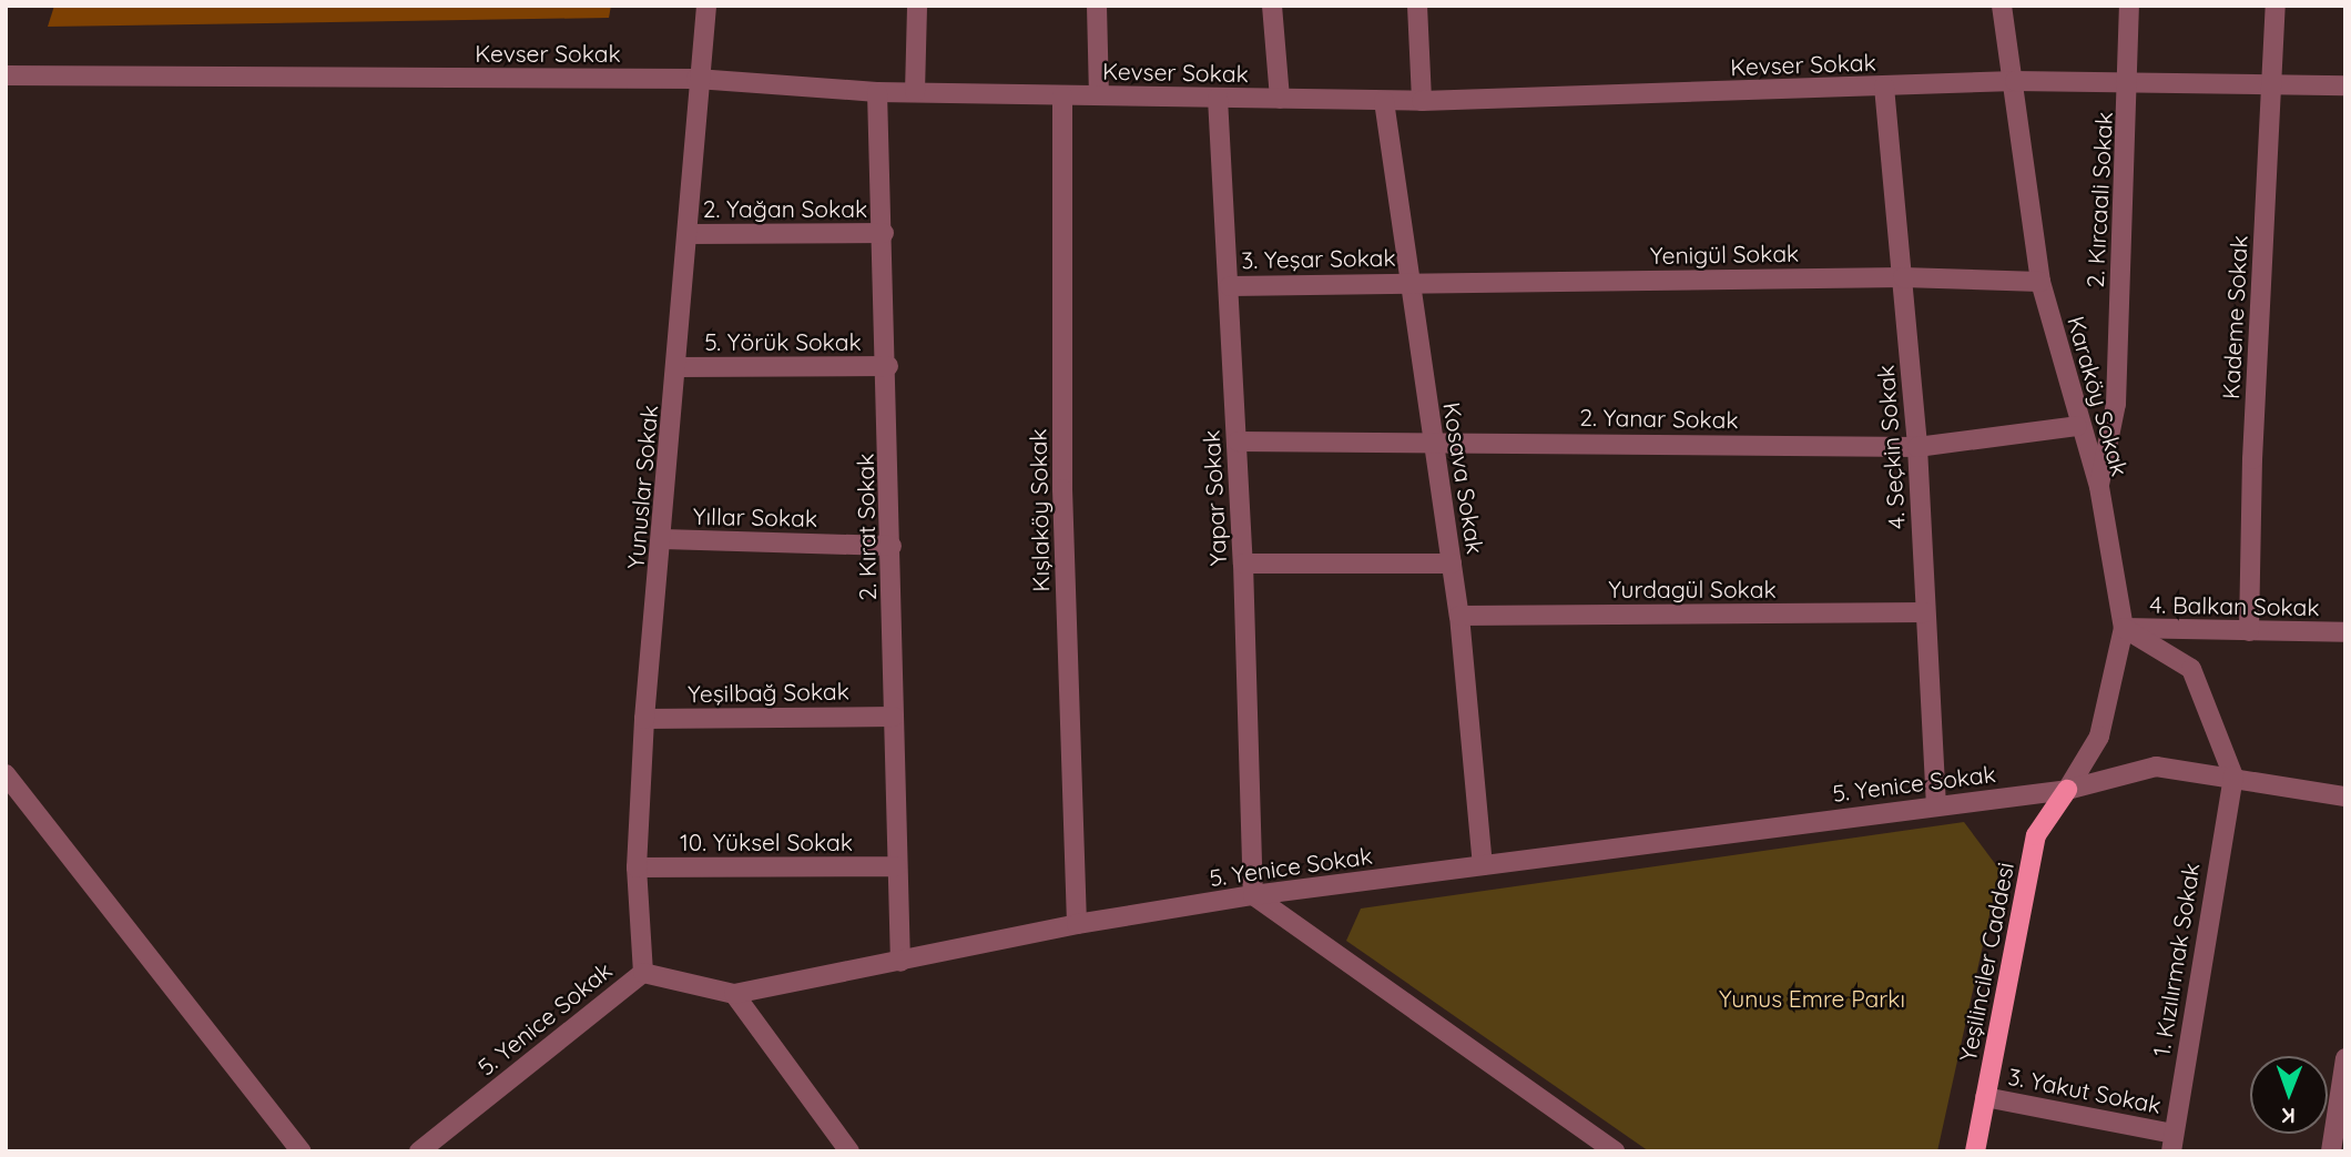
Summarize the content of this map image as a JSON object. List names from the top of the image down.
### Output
{
  "streets": {
    "main road": ["Yeşilinciler Caddesi"],
    "street": [
      "Kevser Sokak",
      "2. Kırcaali Sokak",
      "2. Yağan Sokak",
      "Yenigül Sokak",
      "3. Yeşar Sokak",
      "Kademe Sokak",
      "5. Yörük Sokak",
      "Karaköy Sokak",
      "2. Yanar Sokak",
      "4. Seçkin Sokak",
      "Kosava Sokak",
      "Yunuslar Sokak",
      "Yapar Sokak",
      "Kışlaköy Sokak",
      "Yıllar Sokak",
      "2. Kırat Sokak",
      "Yurdagül Sokak",
      "4. Balkan Sokak",
      "Yeşilbağ Sokak",
      "5. Yenice Sokak",
      "10. Yüksel Sokak",
      "1. Kızılırmak Sokak",
      "3. Yakut Sokak"
    ]
  },
  "crossings": [
    ["Kevser Sokak", "2. Kırcaali Sokak"],
    ["Kevser Sokak", "Kademe Sokak"],
    ["Kevser Sokak", "Karaköy Sokak"],
    ["Kevser Sokak", "4. Seçkin Sokak"],
    ["Kevser Sokak", "Kosava Sokak"],
    ["Kevser Sokak", "Yunuslar Sokak"],
    ["Kevser Sokak", "Yapar Sokak"],
    ["Kevser Sokak", "Kışlaköy Sokak"],
    ["Kevser Sokak", "2. Kırat Sokak"],
    ["2. Kırcaali Sokak", "Karaköy Sokak"],
    ["2. Yağan Sokak", "Yunuslar Sokak"],
    ["2. Yağan Sokak", "2. Kırat Sokak"],
    ["Yenigül Sokak", "3. Yeşar Sokak"],
    ["Yenigül Sokak", "Karaköy Sokak"],
    ["Yenigül Sokak", "4. Seçkin Sokak"],
    ["Yenigül Sokak", "Kosava Sokak"],
    ["3. Yeşar Sokak", "Kosava Sokak"],
    ["3. Yeşar Sokak", "Yapar Sokak"],
    ["Kademe Sokak", "4. Balkan Sokak"],
    ["5. Yörük Sokak", "Yunuslar Sokak"],
    ["5. Yörük Sokak", "2. Kırat Sokak"],
    ["Karaköy Sokak", "2. Yanar Sokak"],
    ["Karaköy Sokak", "4. Balkan Sokak"],
    ["Karaköy Sokak", "5. Yenice Sokak"],
    ["Karaköy Sokak", "Yeşilinciler Caddesi"],
    ["2. Yanar Sokak", "4. Seçkin Sokak"],
    ["2. Yanar Sokak", "Kosava Sokak"],
    ["2. Yanar Sokak", "Yapar Sokak"],
    ["4. Seçkin Sokak", "Yurdagül Sokak"],
    ["4. Seçkin Sokak", "5. Yenice Sokak"],
    ["Kosava Sokak", "Yurdagül Sokak"],
    ["Kosava Sokak", "5. Yenice Sokak"],
    ["Yunuslar Sokak", "Yıllar Sokak"],
    ["Yunuslar Sokak", "Yeşilbağ Sokak"],
    ["Yunuslar Sokak", "5. Yenice Sokak"],
    ["Yunuslar Sokak", "10. Yüksel Sokak"],
    ["Yapar Sokak", "5. Yenice Sokak"],
    ["Kışlaköy Sokak", "5. Yenice Sokak"],
    ["Yıllar Sokak", "2. Kırat Sokak"],
    ["2. Kırat Sokak", "Yeşilbağ Sokak"],
    ["2. Kırat Sokak", "5. Yenice Sokak"],
    ["2. Kırat Sokak", "10. Yüksel Sokak"],
    ["5. Yenice Sokak", "1. Kızılırmak Sokak"],
    ["5. Yenice Sokak", "Yeşilinciler Caddesi"],
    ["1. Kızılırmak Sokak", "3. Yakut Sokak"],
    ["Yeşilinciler Caddesi", "3. Yakut Sokak"]
  ],
  "parks": ["Yunus Emre Parkı"],
  "north": "bottom"
}
